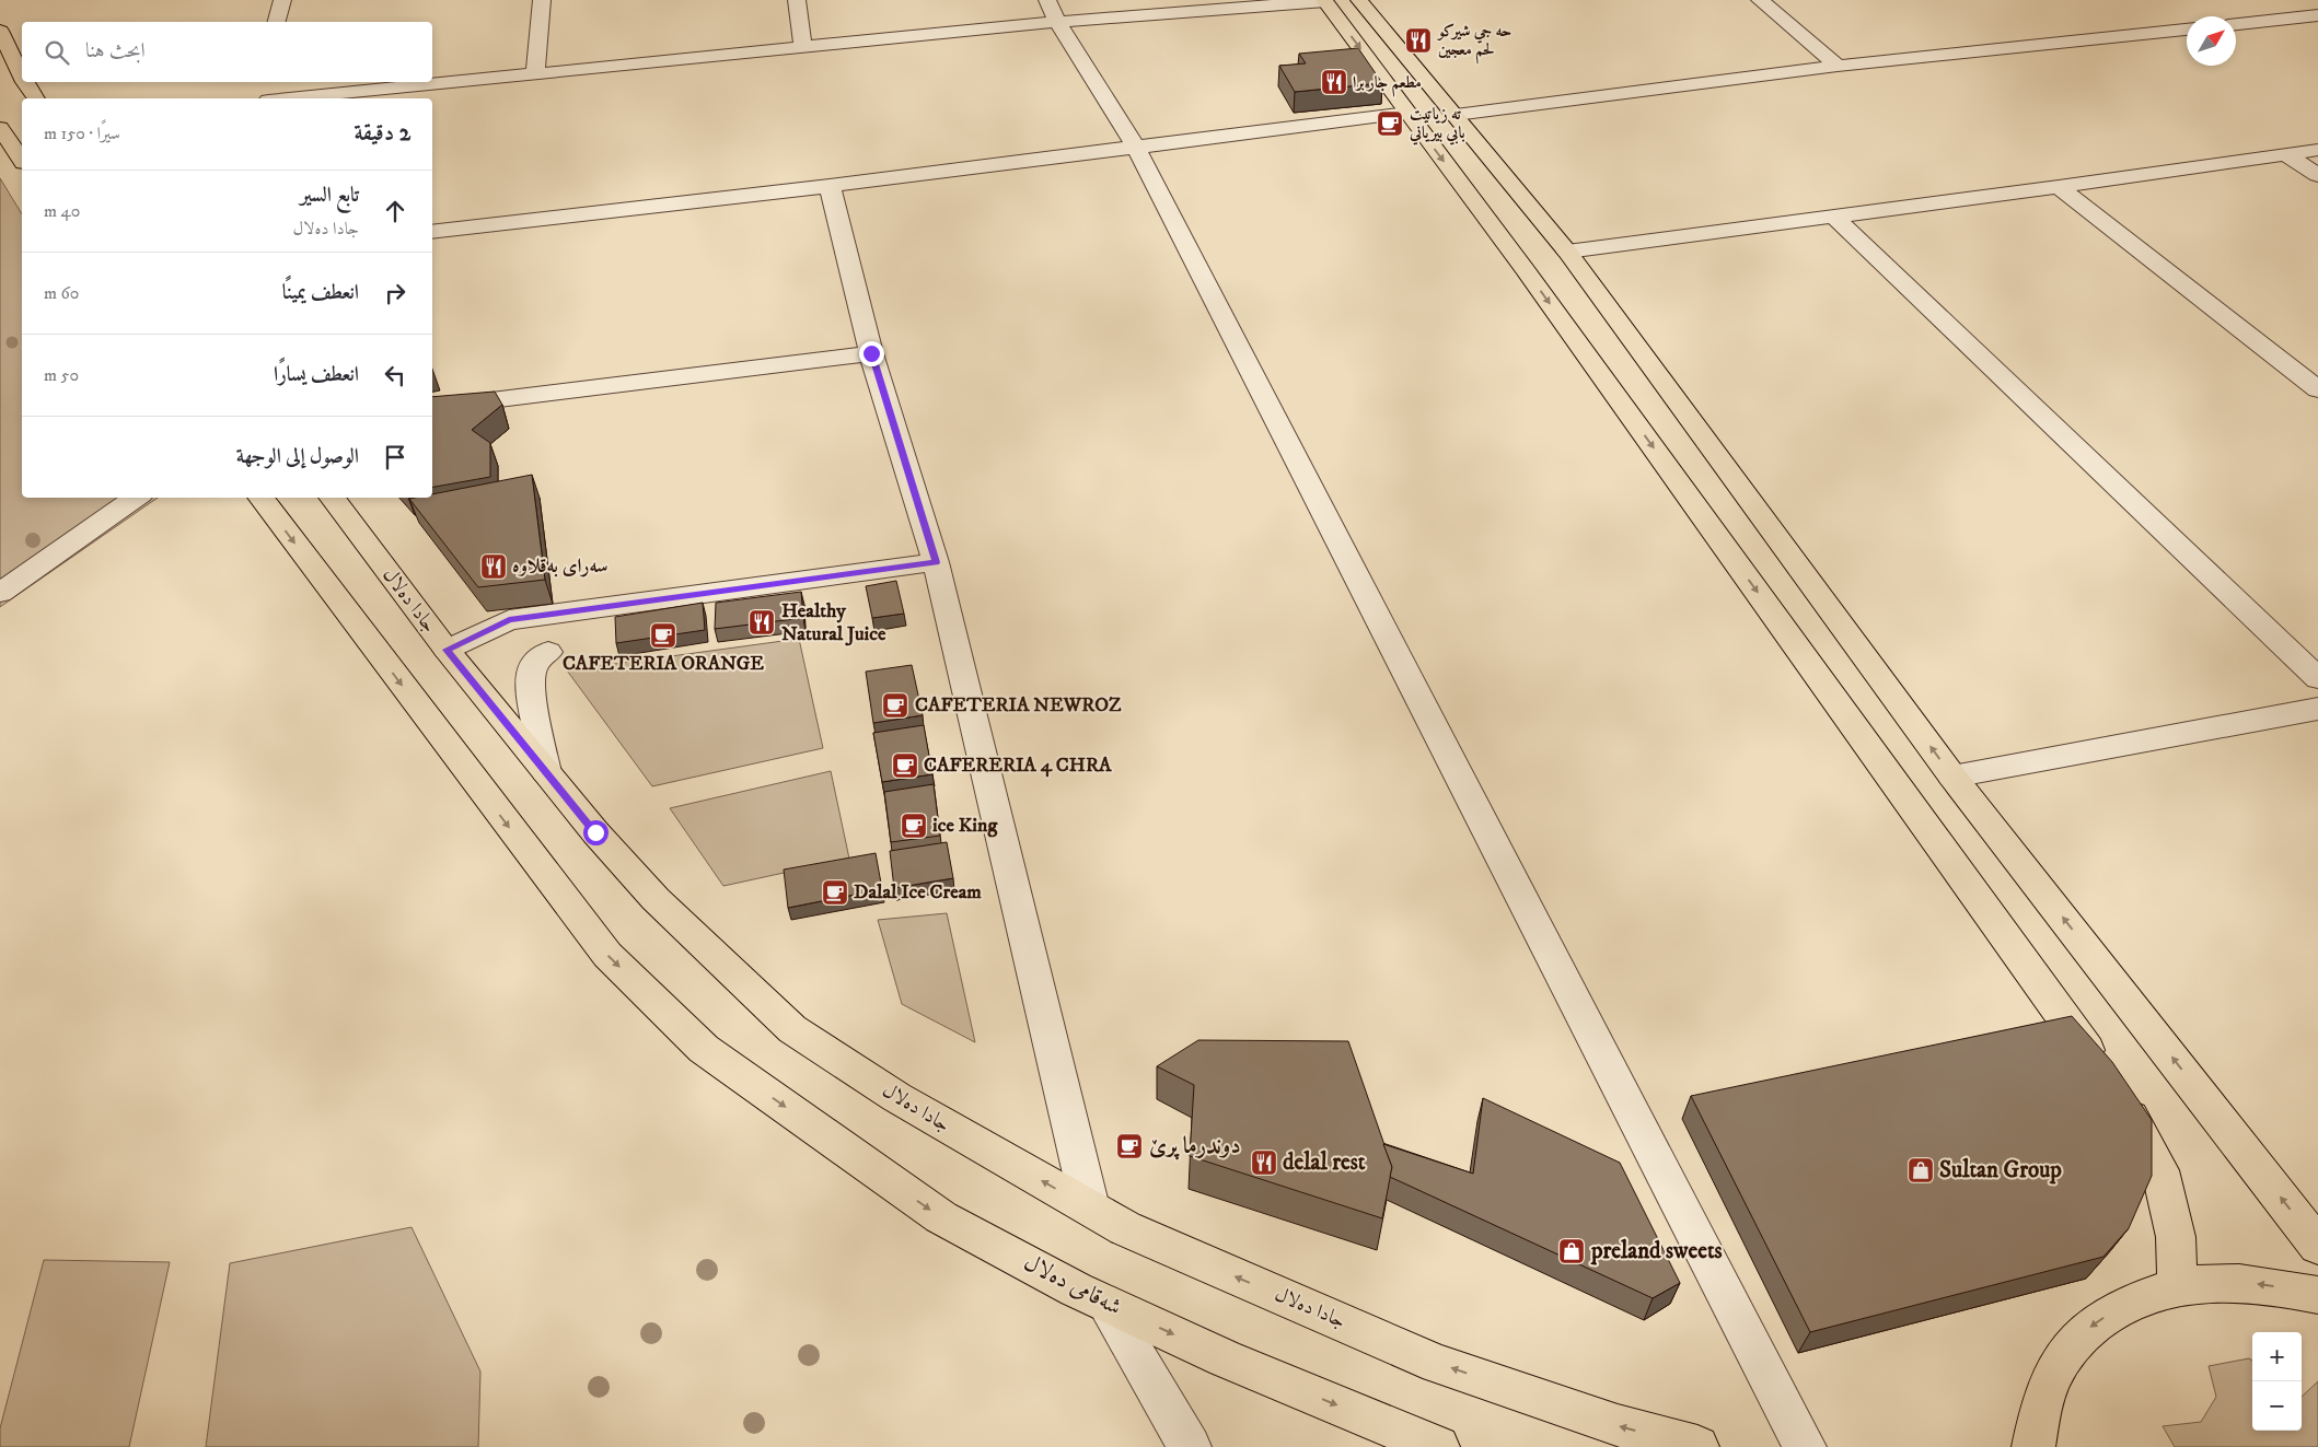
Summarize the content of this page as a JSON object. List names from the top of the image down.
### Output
{
  "streets": {
    "main road": ["جادا دەلال", "شەقامی دەلال"]
  },
  "one_way": ["جادا دەلال", "شەقامی دەلال"],
  "places": {
    "restaurant": [
      "حه جي شيركو لحم معجين",
      "مطعم جار برا",
      "سەراى بەقلاوە",
      "Healthy Natural Juice",
      "delal rest"
    ],
    "cafe": [
      "ته زياتيت بابي بيرياني",
      "CAFETERIA ORANGE",
      "CAFETERIA NEWROZ",
      "CAFERERIA 4 CHRA",
      "ice King",
      "Dalal Ice Cream",
      "دوندرما پرێ"
    ],
    "shop": ["Sultan Group", "preland sweets"]
  },
  "north": "top right",
  "page": {
    "search": "ابحث هنا",
    "heading": ["2 دقيقة", "سيرًا · 150 m"],
    "list": [
      ["تابع السير", "جادا دەلال", "40 m"],
      ["انعطف يمينًا", "60 m"],
      ["انعطف يسارًا", "50 m"],
      "الوصول إلى الوجهة"
    ],
    "map_buttons": ["+", "−"]
  }
}
